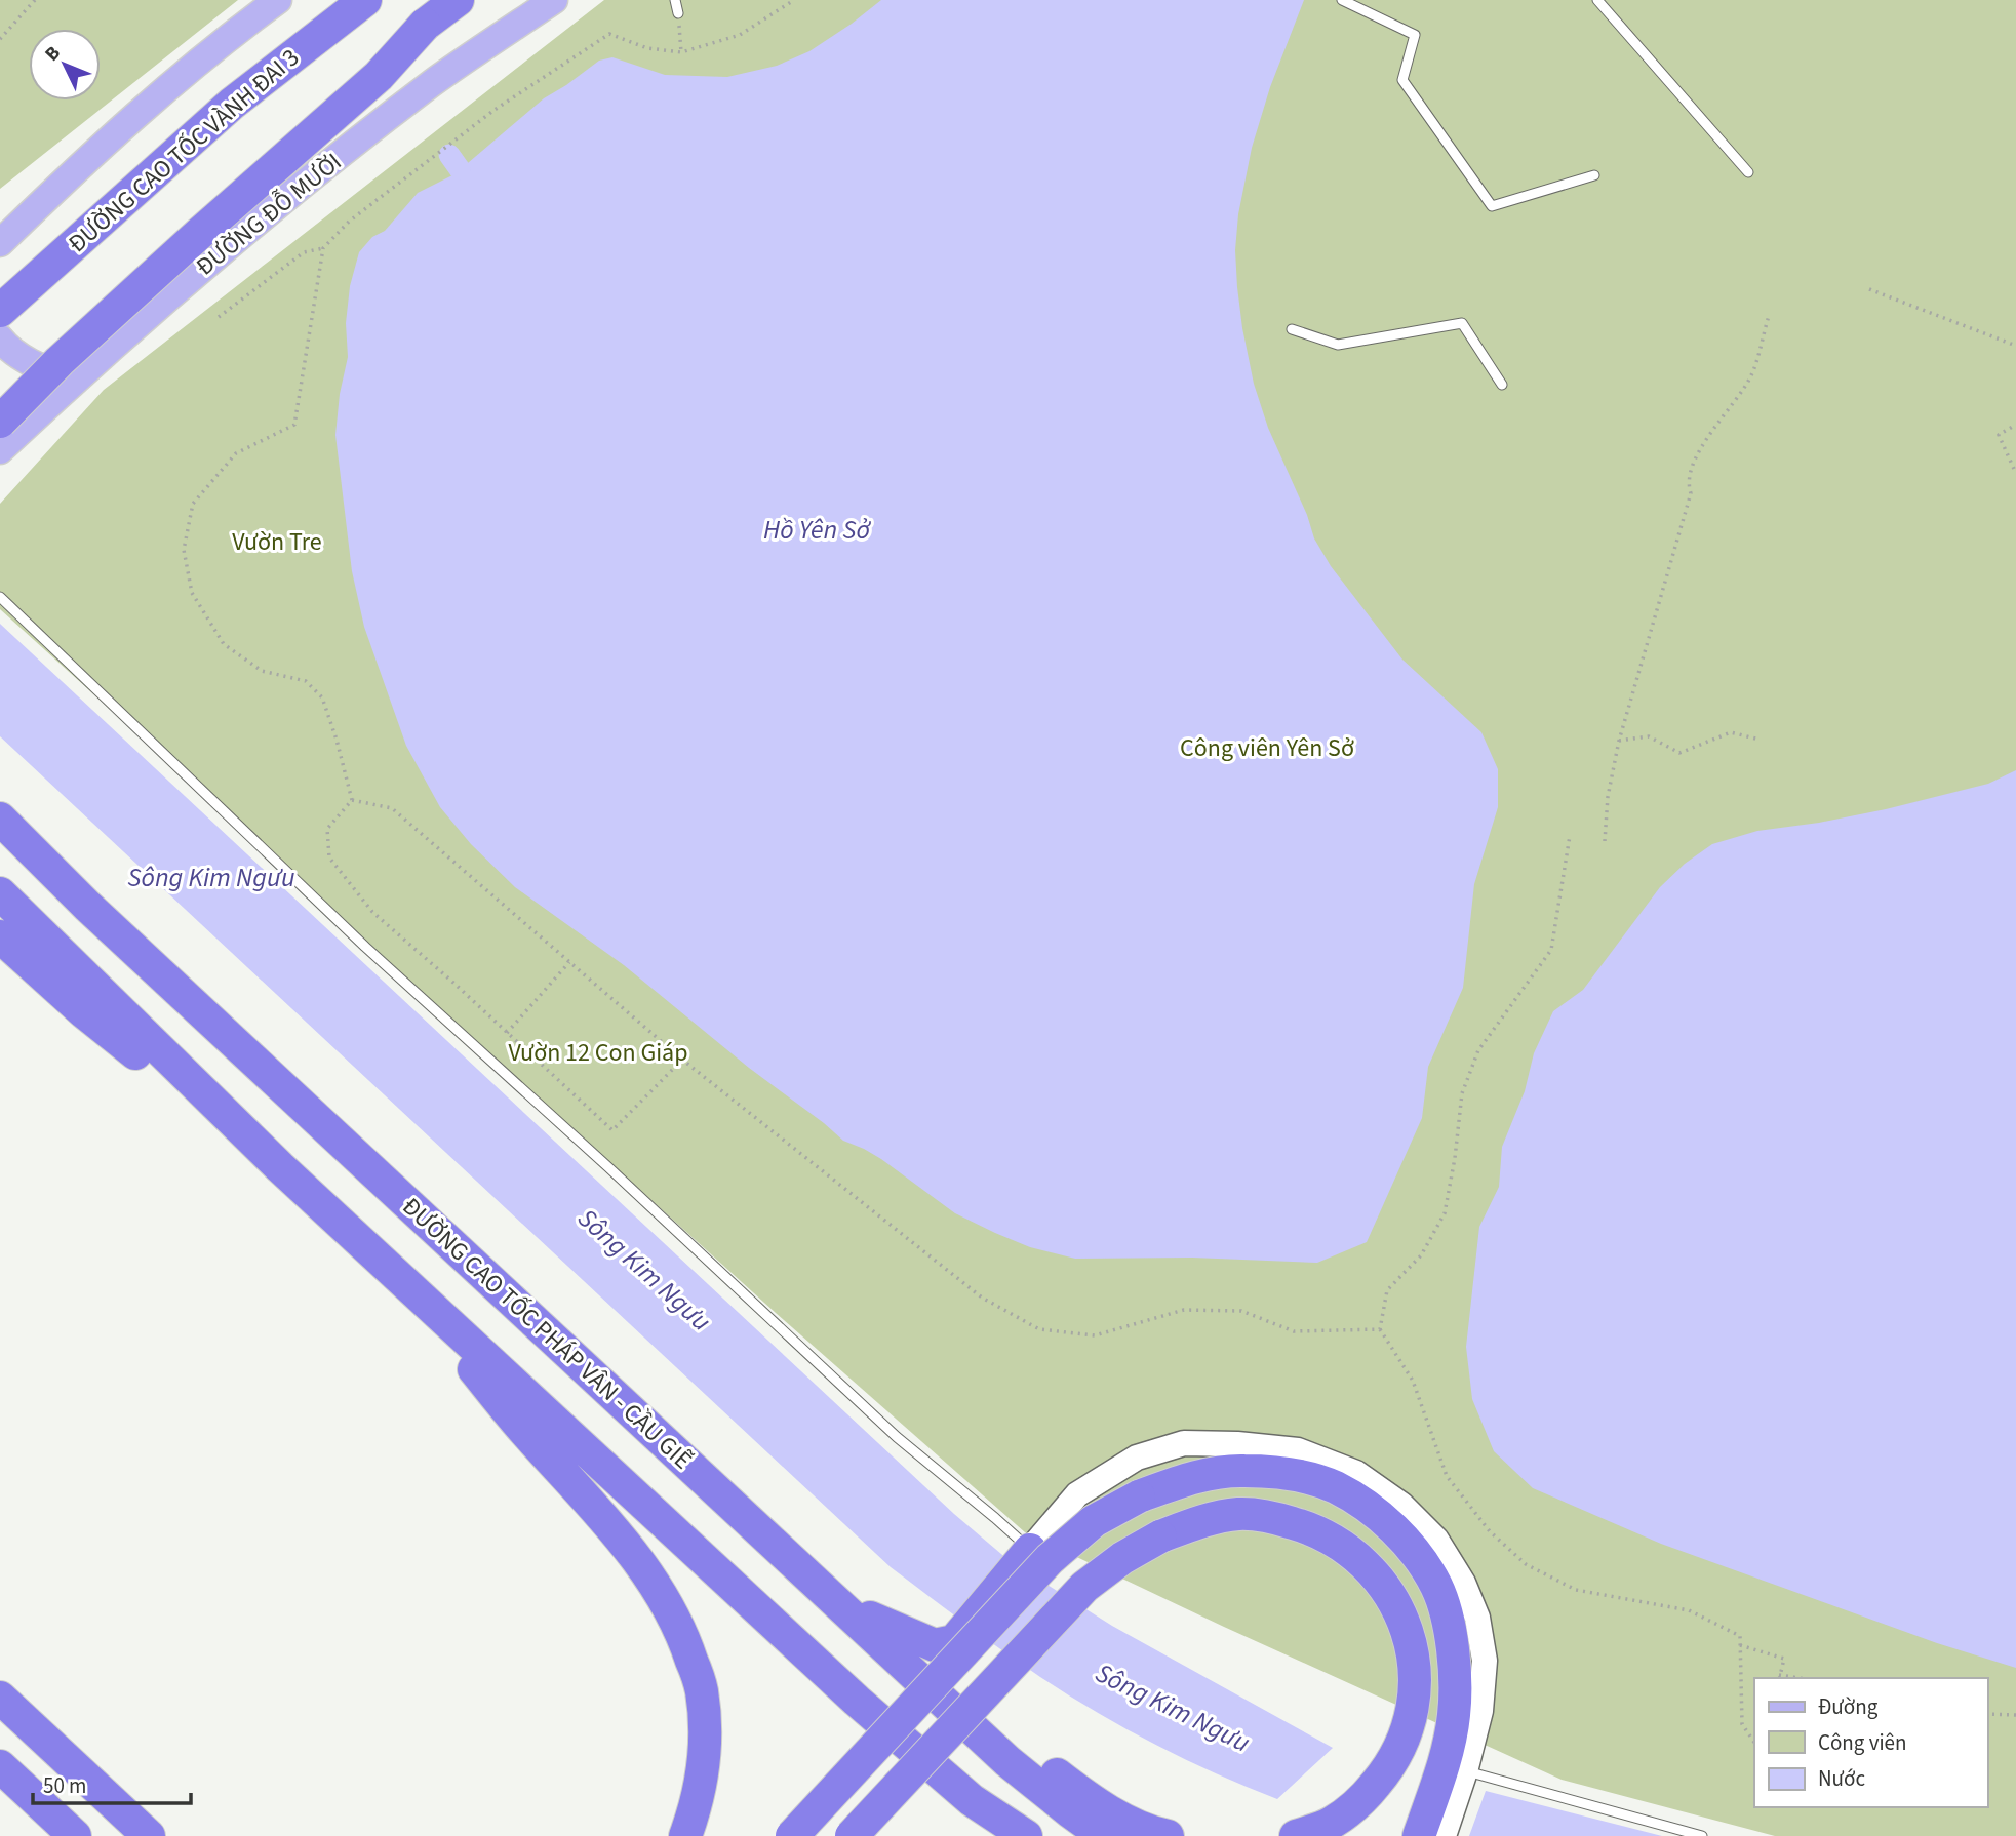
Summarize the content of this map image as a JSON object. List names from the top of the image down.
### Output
{
  "streets": {
    "highway": ["ĐƯỜNG CAO TỐC VÀNH ĐAI 3", "ĐƯỜNG CAO TỐC PHÁP VÂN - CẦU GIẼ"],
    "main road": ["ĐƯỜNG ĐỖ MƯỜI"]
  },
  "water": ["Hồ Yên Sở", "Sông Kim Ngưu"],
  "parks": ["Vườn Tre", "Công viên Yên Sở", "Vườn 12 Con Giáp"],
  "legend": ["Đường", "Công viên", "Nước"],
  "scale_bar": "50 m",
  "north": "top left"
}
